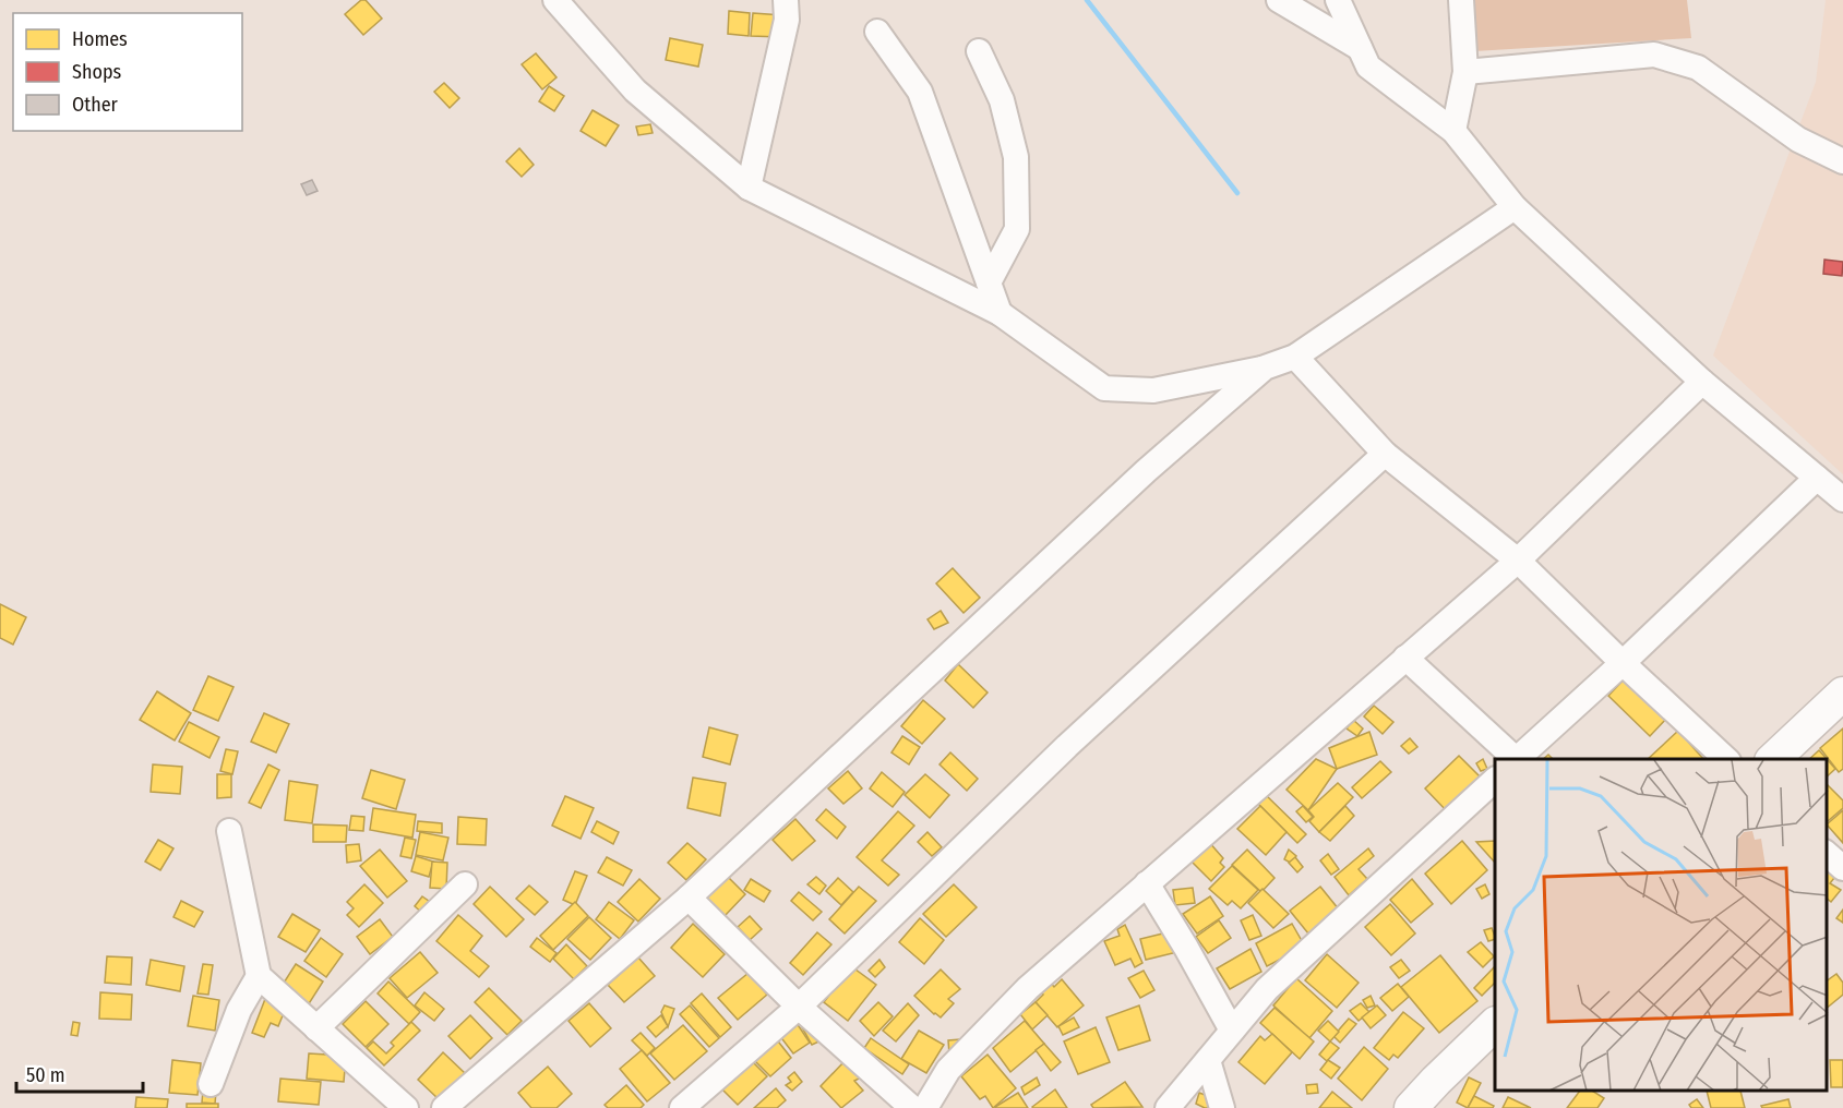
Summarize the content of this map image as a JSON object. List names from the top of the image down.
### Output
{
  "legend": ["Homes", "Shops", "Other"],
  "scale_bar": "50 m"
}
